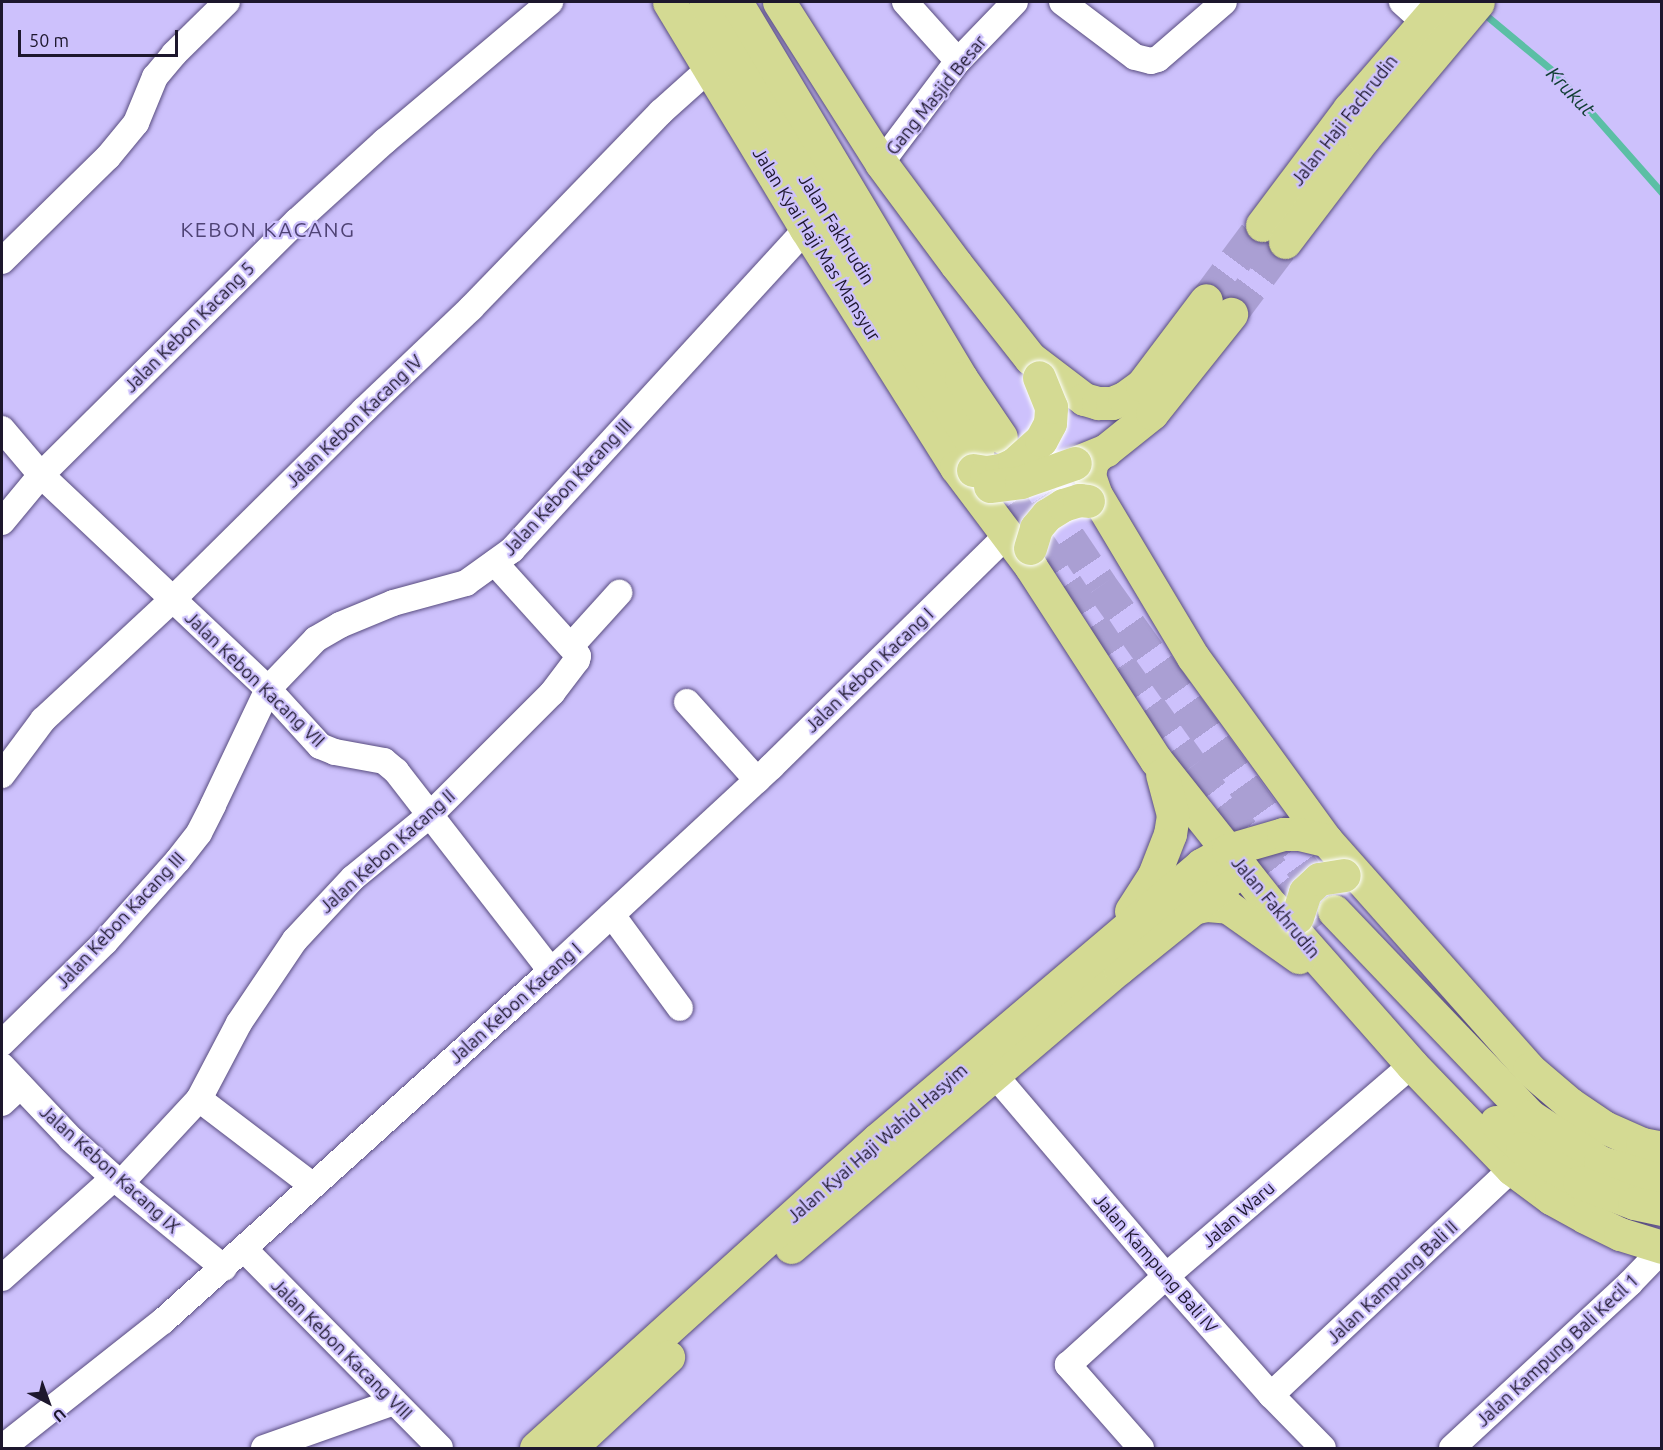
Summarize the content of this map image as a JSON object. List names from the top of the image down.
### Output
{
  "streets": {
    "main road": [
      "Jalan Haji Fachrudin",
      "Jalan Fakhrudin",
      "Jalan Kyai Haji Mas Mansyur",
      "Jalan Kyai Haji Wahid Hasyim"
    ],
    "street": [
      "Gang Masjid Besar",
      "Jalan Kebon Kacang 5",
      "Jalan Kebon Kacang IV",
      "Jalan Kebon Kacang III",
      "Jalan Kebon Kacang I",
      "Jalan Kebon Kacang VII",
      "Jalan Kebon Kacang II",
      "Jalan Kebon Kacang IX",
      "Jalan Waru",
      "Jalan Kampung Bali IV",
      "Jalan Kampung Bali II",
      "Jalan Kebon Kacang VIII",
      "Jalan Kampung Bali Kecil 1"
    ]
  },
  "crossings": [
    ["Jalan Fakhrudin", "Jalan Kyai Haji Mas Mansyur"],
    ["Jalan Fakhrudin", "Jalan Kebon Kacang I"],
    ["Jalan Fakhrudin", "Jalan Kyai Haji Wahid Hasyim"],
    ["Jalan Fakhrudin", "Jalan Waru"],
    ["Jalan Fakhrudin", "Jalan Kampung Bali II"],
    ["Jalan Fakhrudin", "Jalan Kampung Bali Kecil 1"],
    ["Jalan Kyai Haji Mas Mansyur", "Jalan Kebon Kacang IV"],
    ["Jalan Kyai Haji Mas Mansyur", "Jalan Kebon Kacang III"],
    ["Jalan Kebon Kacang 5", "Jalan Kebon Kacang VII"],
    ["Jalan Kebon Kacang IV", "Jalan Kebon Kacang VII"],
    ["Jalan Kebon Kacang III", "Jalan Kebon Kacang VII"],
    ["Jalan Kebon Kacang I", "Jalan Kebon Kacang VII"],
    ["Jalan Kebon Kacang I", "Jalan Kebon Kacang IX"],
    ["Jalan Kebon Kacang I", "Jalan Kebon Kacang VIII"],
    ["Jalan Kebon Kacang VII", "Jalan Kebon Kacang II"],
    ["Jalan Kebon Kacang II", "Jalan Kebon Kacang IX"],
    ["Jalan Kyai Haji Wahid Hasyim", "Jalan Kampung Bali IV"],
    ["Jalan Waru", "Jalan Kampung Bali IV"],
    ["Jalan Kampung Bali IV", "Jalan Kampung Bali II"]
  ],
  "districts": ["KEBON KACANG"],
  "water": ["Krukut"],
  "scale_bar": "50 m",
  "north": "bottom right"
}
